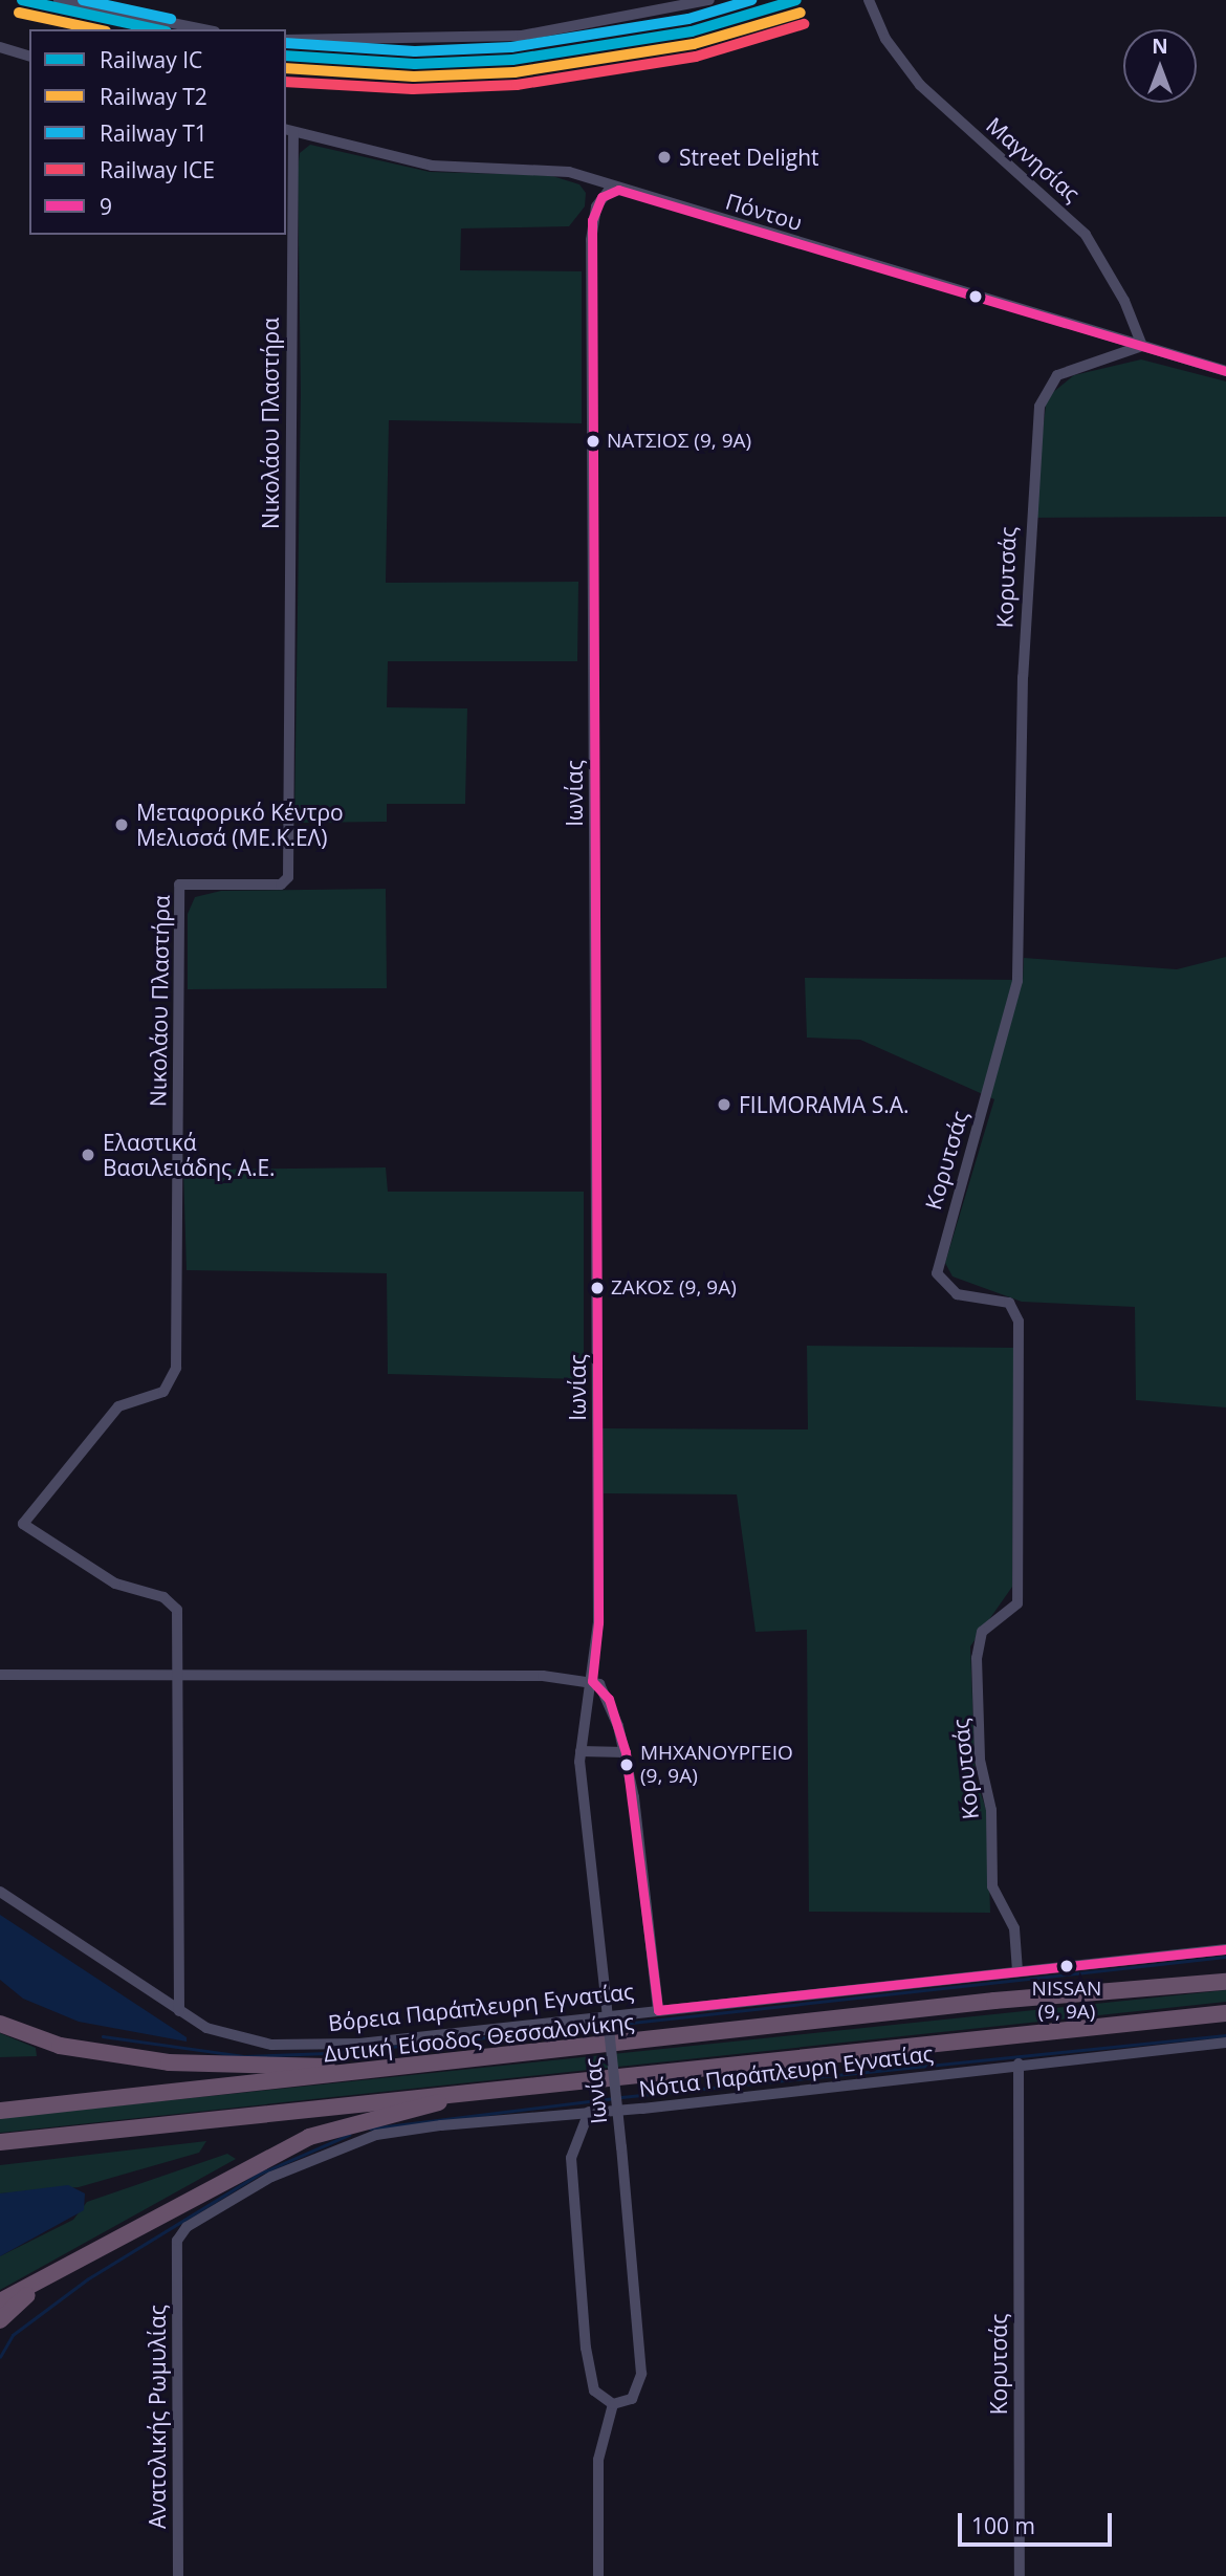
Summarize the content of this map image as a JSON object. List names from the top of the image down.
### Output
{
  "streets": {
    "highway": ["Δυτική Είσοδος Θεσσαλονίκης"],
    "street": [
      "Μαγνησίας",
      "Πόντου",
      "Νικολάου Πλαστήρα",
      "Κορυτσάς",
      "Ιωνίας",
      "Βόρεια Παράπλευρη Εγνατίας",
      "Νότια Παράπλευρη Εγνατίας",
      "Ανατολικής Ρωμυλίας"
    ]
  },
  "crossings": [
    ["Μαγνησίας", "Πόντου"],
    ["Μαγνησίας", "Κορυτσάς"],
    ["Πόντου", "Νικολάου Πλαστήρα"],
    ["Πόντου", "Κορυτσάς"],
    ["Πόντου", "Ιωνίας"],
    ["Κορυτσάς", "Βόρεια Παράπλευρη Εγνατίας"],
    ["Κορυτσάς", "Νότια Παράπλευρη Εγνατίας"],
    ["Νότια Παράπλευρη Εγνατίας", "Ανατολικής Ρωμυλίας"]
  ],
  "places": [
    "Street Delight",
    "ΝΑΤΣΙΟΣ (9, 9Α)",
    "Μεταφορικό Κέντρο Μελισσά (ΜΕ.Κ.ΕΛ)",
    "FILMORAMA S.A.",
    "Ελαστικά Βασιλειάδης Α.Ε.",
    "ΖΑΚΟΣ (9, 9Α)",
    "ΜΗΧΑΝΟΥΡΓΕΙΟ (9, 9Α)",
    "NISSAN (9, 9Α)"
  ],
  "lines": [
    "rail line IC",
    "rail line T1",
    "rail line T2",
    "rail line ICE",
    "transit line 9"
  ],
  "legend": [
    "Railway IC",
    "Railway T2",
    "Railway T1",
    "Railway ICE",
    "9"
  ],
  "scale_bar": "100 m",
  "north": "top"
}
